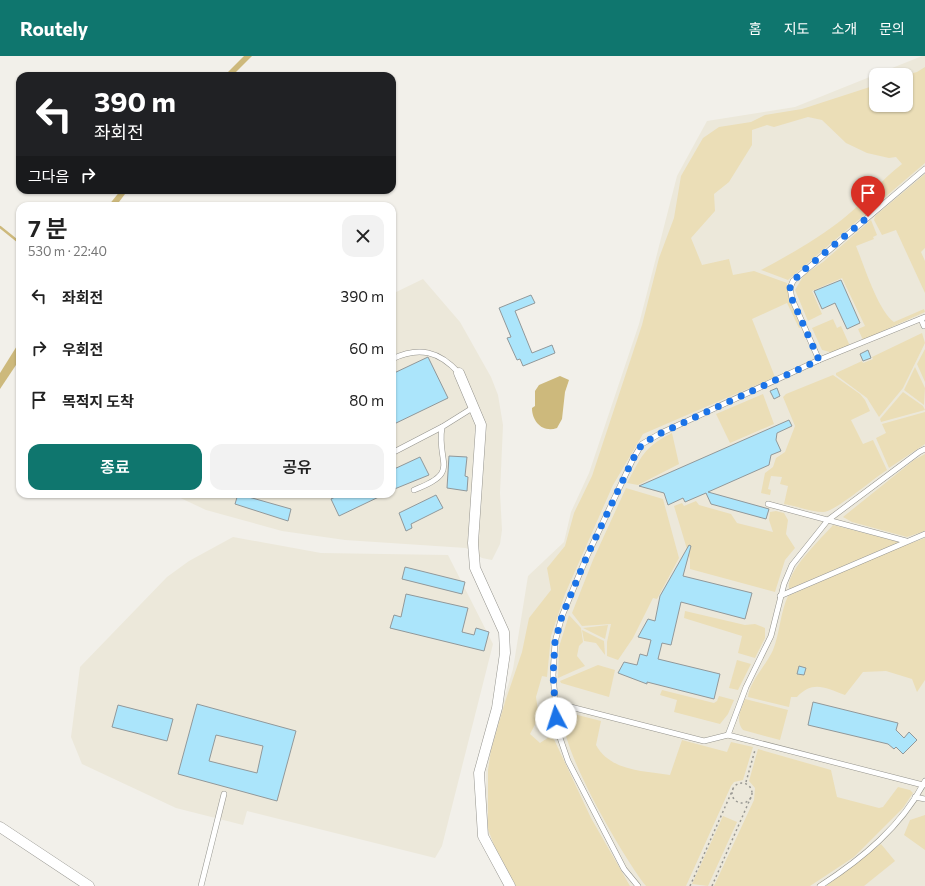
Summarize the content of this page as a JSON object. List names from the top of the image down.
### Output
{
  "page": {
    "header": "Routely",
    "nav": [
      "홈",
      "지도",
      "소개",
      "문의"
    ],
    "turn": ["390 m", "좌회전"],
    "then": "그다음",
    "heading": ["7 분", "530 m · 22:40"],
    "list": [
      {
        "name": "좌회전",
        "value": "390 m"
      },
      {
        "name": "우회전",
        "value": "60 m"
      },
      {
        "name": "목적지 도착",
        "value": "80 m"
      }
    ],
    "buttons": ["종료", "공유"]
  }
}
